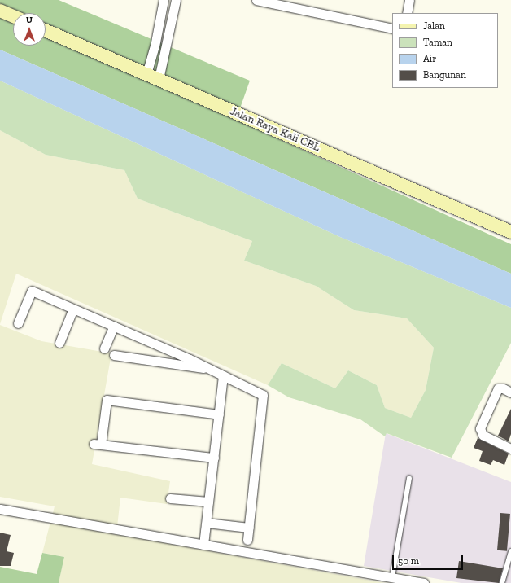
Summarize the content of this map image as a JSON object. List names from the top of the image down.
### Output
{
  "streets": {
    "main road": ["Jalan Raya Kali CBL"]
  },
  "legend": [
    "Jalan",
    "Taman",
    "Air",
    "Bangunan"
  ],
  "scale_bar": "50 m",
  "north": "top"
}
